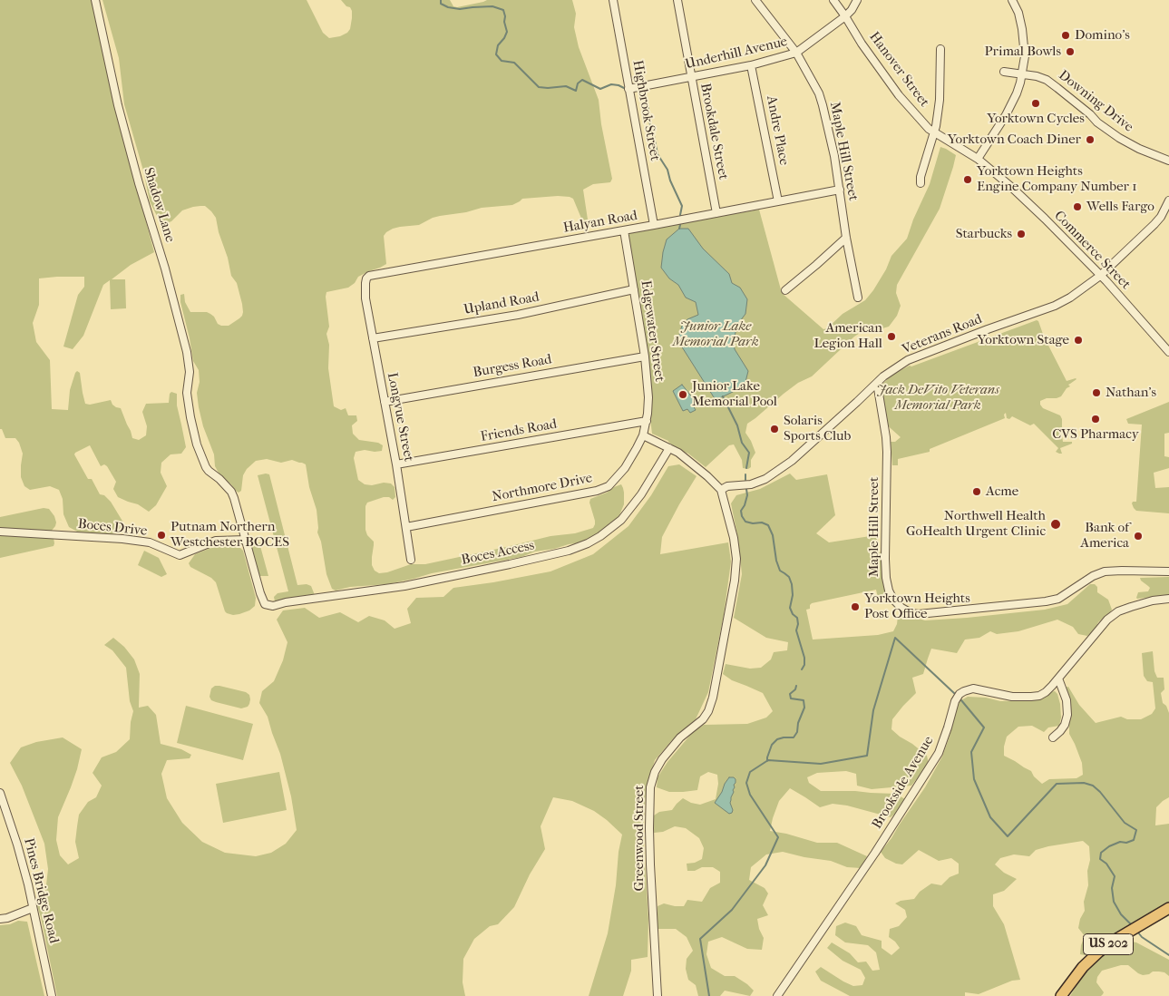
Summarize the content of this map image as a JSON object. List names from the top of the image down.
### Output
{
  "streets": {
    "highway": ["US 202"],
    "street": [
      "Underhill Avenue",
      "Hanover Street",
      "Downing Drive",
      "Highbrook Street",
      "Andre Place",
      "Brookdale Street",
      "Maple Hill Street",
      "Shadow Lane",
      "Halyan Road",
      "Commerce Street",
      "Upland Road",
      "Edgewater Street",
      "Veterans Road",
      "Burgess Road",
      "Longvue Street",
      "Friends Road",
      "Northmore Drive",
      "Boces Drive",
      "Boces Access",
      "Brookside Avenue",
      "Greenwood Street",
      "Pines Bridge Road"
    ]
  },
  "crossings": [
    ["Underhill Avenue", "Hanover Street"],
    ["Underhill Avenue", "Highbrook Street"],
    ["Underhill Avenue", "Andre Place"],
    ["Underhill Avenue", "Brookdale Street"],
    ["Underhill Avenue", "Maple Hill Street"],
    ["Hanover Street", "Commerce Street"],
    ["Highbrook Street", "Halyan Road"],
    ["Andre Place", "Halyan Road"],
    ["Brookdale Street", "Halyan Road"],
    ["Maple Hill Street", "Halyan Road"],
    ["Maple Hill Street", "Veterans Road"],
    ["Shadow Lane", "Boces Drive"],
    ["Shadow Lane", "Boces Access"],
    ["Halyan Road", "Edgewater Street"],
    ["Halyan Road", "Longvue Street"],
    ["Commerce Street", "Veterans Road"],
    ["Upland Road", "Edgewater Street"],
    ["Upland Road", "Longvue Street"],
    ["Edgewater Street", "Burgess Road"],
    ["Edgewater Street", "Friends Road"],
    ["Edgewater Street", "Northmore Drive"],
    ["Veterans Road", "Greenwood Street"],
    ["Burgess Road", "Longvue Street"],
    ["Longvue Street", "Friends Road"],
    ["Longvue Street", "Northmore Drive"],
    ["Boces Drive", "Boces Access"]
  ],
  "parks": ["Junior Lake Memorial Park", "Jack DeVito Veterans Memorial Park"],
  "places": [
    "Domino's",
    "Primal Bowls",
    "Yorktown Cycles",
    "Yorktown Coach Diner",
    "Yorktown Heights Engine Company Number 1",
    "Wells Fargo",
    "Starbucks",
    "American Legion Hall",
    "Yorktown Stage",
    "Nathan's",
    "Junior Lake Memorial Pool",
    "CVS Pharmacy",
    "Solaris Sports Club",
    "Acme",
    "Northwell Health GoHealth Urgent Clinic",
    "Putnam Northern Westchester BOCES",
    "Bank of America",
    "Yorktown Heights Post Office"
  ]
}
